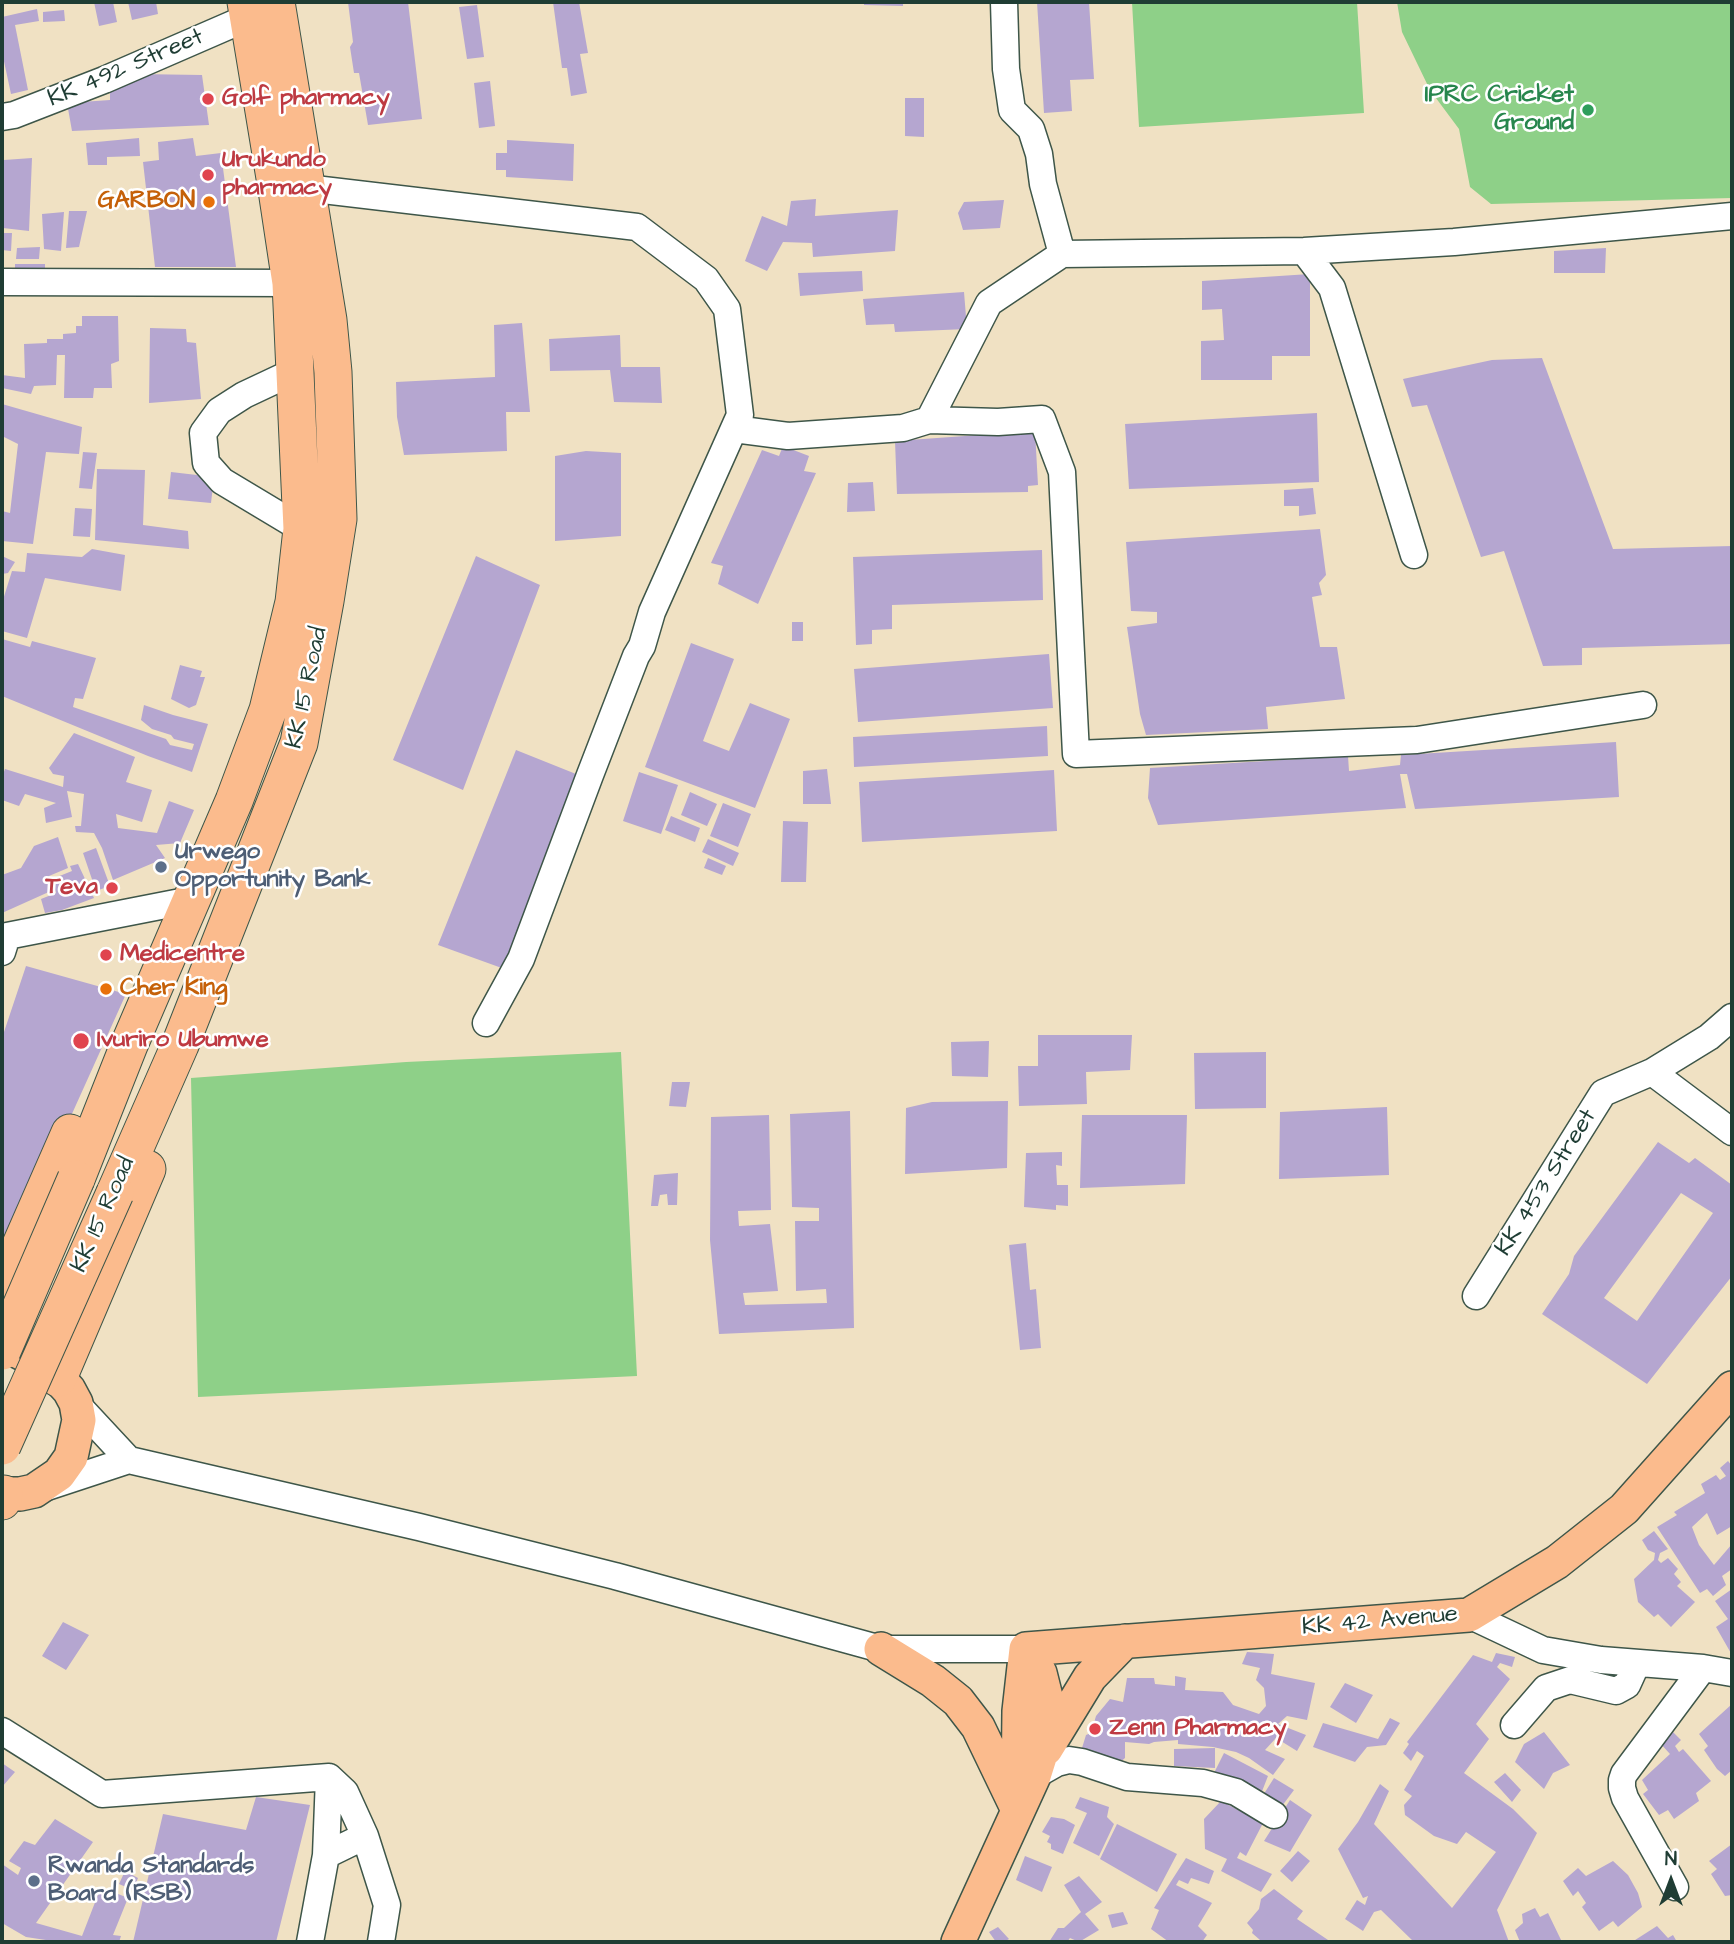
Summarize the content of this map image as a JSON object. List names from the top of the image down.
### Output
{
  "streets": {
    "highway": ["KK 15 Road"],
    "main road": ["KK 42 Avenue"],
    "street": ["KK 492 Street", "KK 453 Street"]
  },
  "crossings": [
    ["KK 492 Street", "KK 15 Road"]
  ],
  "places": [
    "Golf pharmacy",
    "IPRC Cricket Ground",
    "Urukundo pharmacy",
    "GARBON",
    "Urwego Opportunity Bank",
    "Teva",
    "Medicentre",
    "Cher King",
    "Ivuriro Ubumwe",
    "Zenn Pharmacy",
    "Rwanda Standards Board (RSB)"
  ],
  "north": "top"
}
